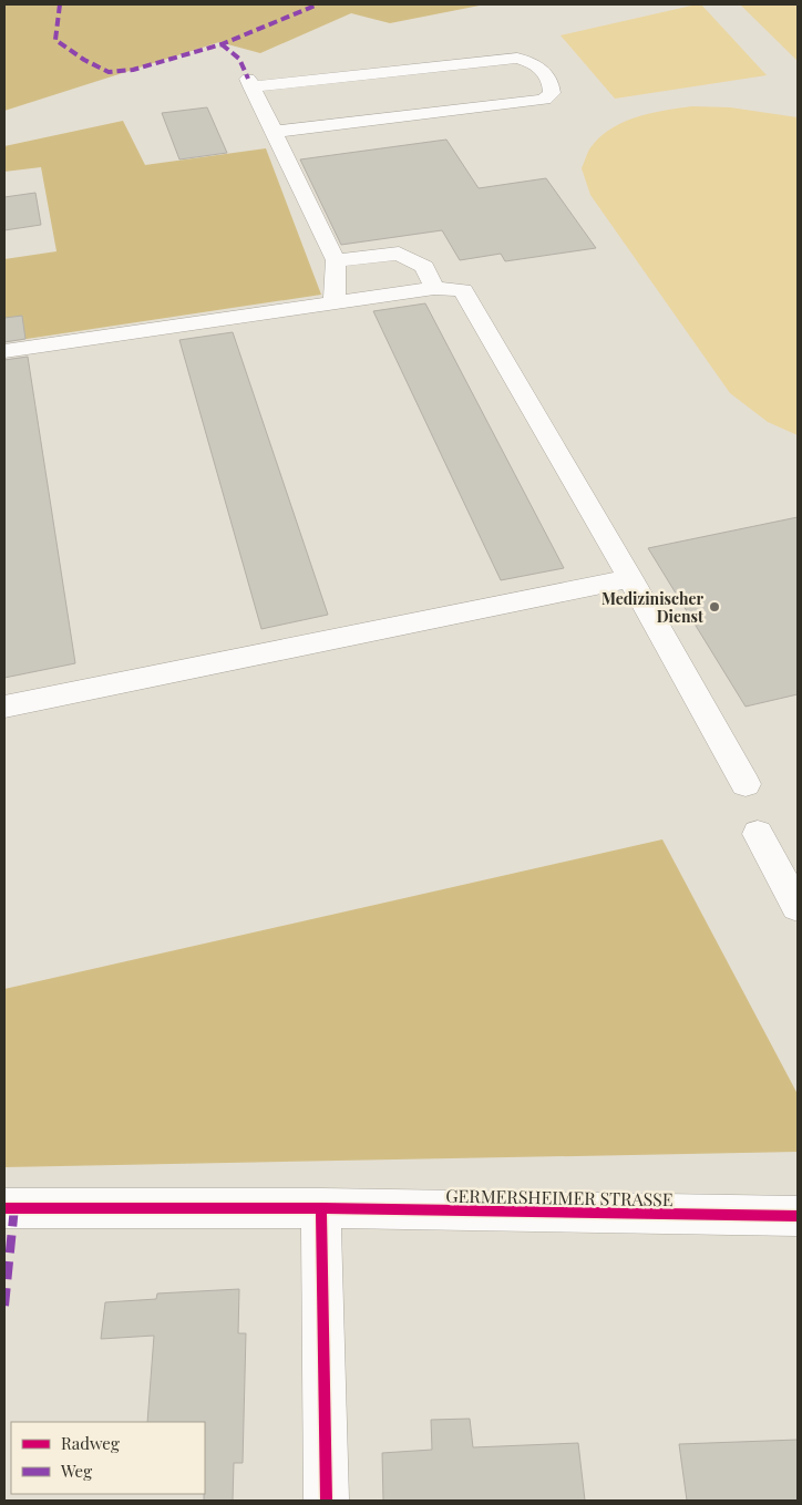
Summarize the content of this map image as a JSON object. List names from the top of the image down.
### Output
{
  "streets": {
    "street": ["GERMERSHEIMER STRASSE"]
  },
  "places": ["Medizinischer Dienst"],
  "legend": ["Radweg", "Weg"]
}
